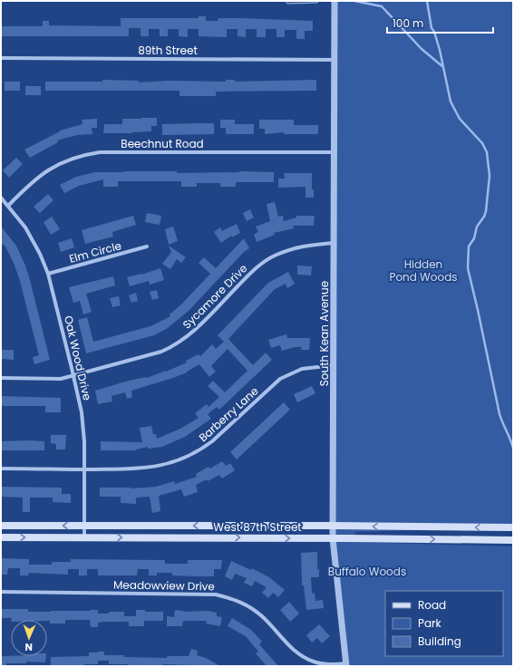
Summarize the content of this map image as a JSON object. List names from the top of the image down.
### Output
{
  "streets": {
    "main road": ["West 87th Street"],
    "street": [
      "89th Street",
      "Beechnut Road",
      "Elm Circle",
      "Sycamore Drive",
      "South Kean Avenue",
      "Oak Wood Drive",
      "Barberry Lane",
      "Meadowview Drive"
    ]
  },
  "crossings": [
    ["89th Street", "South Kean Avenue"],
    ["Beechnut Road", "South Kean Avenue"],
    ["Beechnut Road", "Oak Wood Drive"],
    ["Elm Circle", "Oak Wood Drive"],
    ["Sycamore Drive", "South Kean Avenue"],
    ["Sycamore Drive", "Oak Wood Drive"],
    ["South Kean Avenue", "Barberry Lane"],
    ["South Kean Avenue", "West 87th Street"],
    ["South Kean Avenue", "Meadowview Drive"],
    ["Oak Wood Drive", "Barberry Lane"],
    ["Oak Wood Drive", "West 87th Street"]
  ],
  "parks": ["Hidden Pond Woods", "Buffalo Woods"],
  "legend": ["Road", "Park", "Building"],
  "scale_bar": "100 m",
  "north": "bottom"
}
